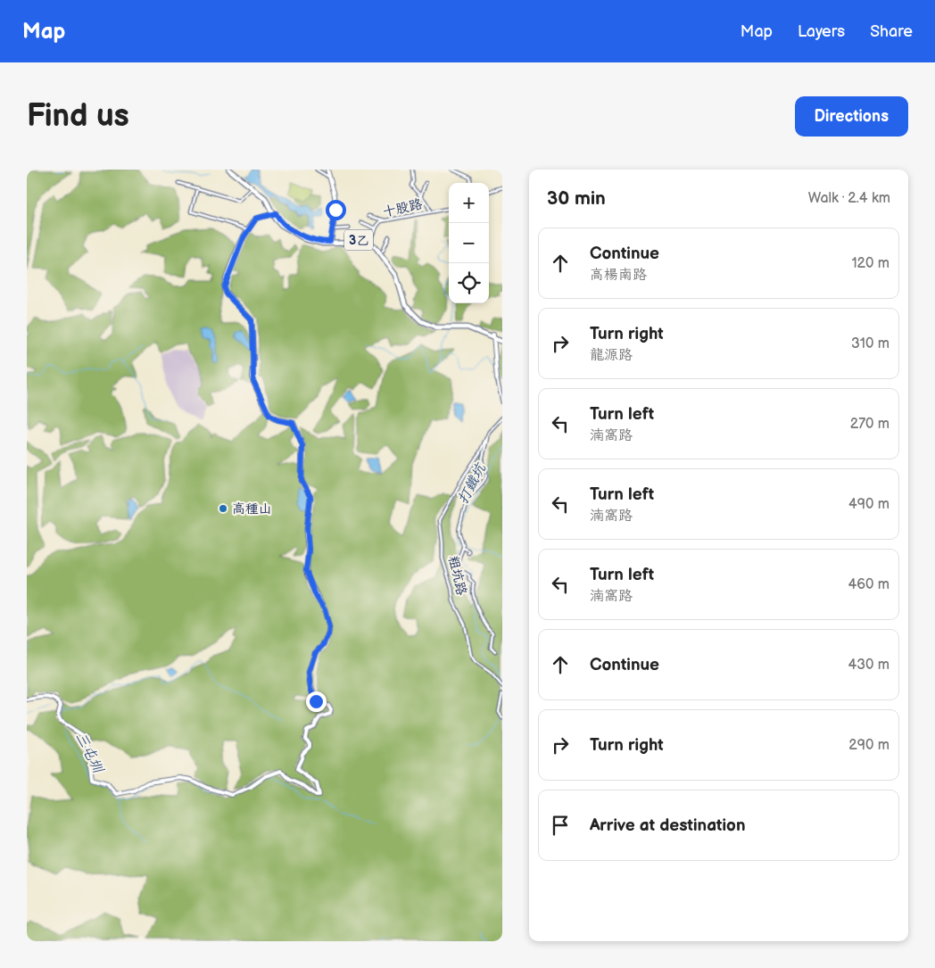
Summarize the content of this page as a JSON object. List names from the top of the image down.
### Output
{
  "streets": {
    "main road": ["3乙"],
    "street": ["十股路", "粗坑路"]
  },
  "crossings": [
    ["十股路", "3乙"]
  ],
  "water": ["打鐵坑", "三屯圳"],
  "places": ["高種山"],
  "page": {
    "header": "Map",
    "nav": ["Map", "Layers", "Share"],
    "buttons": "Directions",
    "title": "Find us",
    "heading": ["30 min", "Walk · 2.4 km"],
    "map_buttons": ["+", "−"],
    "list": [
      ["Continue", "高楊南路", "120 m"],
      ["Turn right", "龍源路", "310 m"],
      ["Turn left", "湳窩路", "270 m"],
      ["Turn left", "湳窩路", "490 m"],
      ["Turn left", "湳窩路", "460 m"],
      ["Continue", "430 m"],
      ["Turn right", "290 m"],
      "Arrive at destination"
    ]
  }
}
